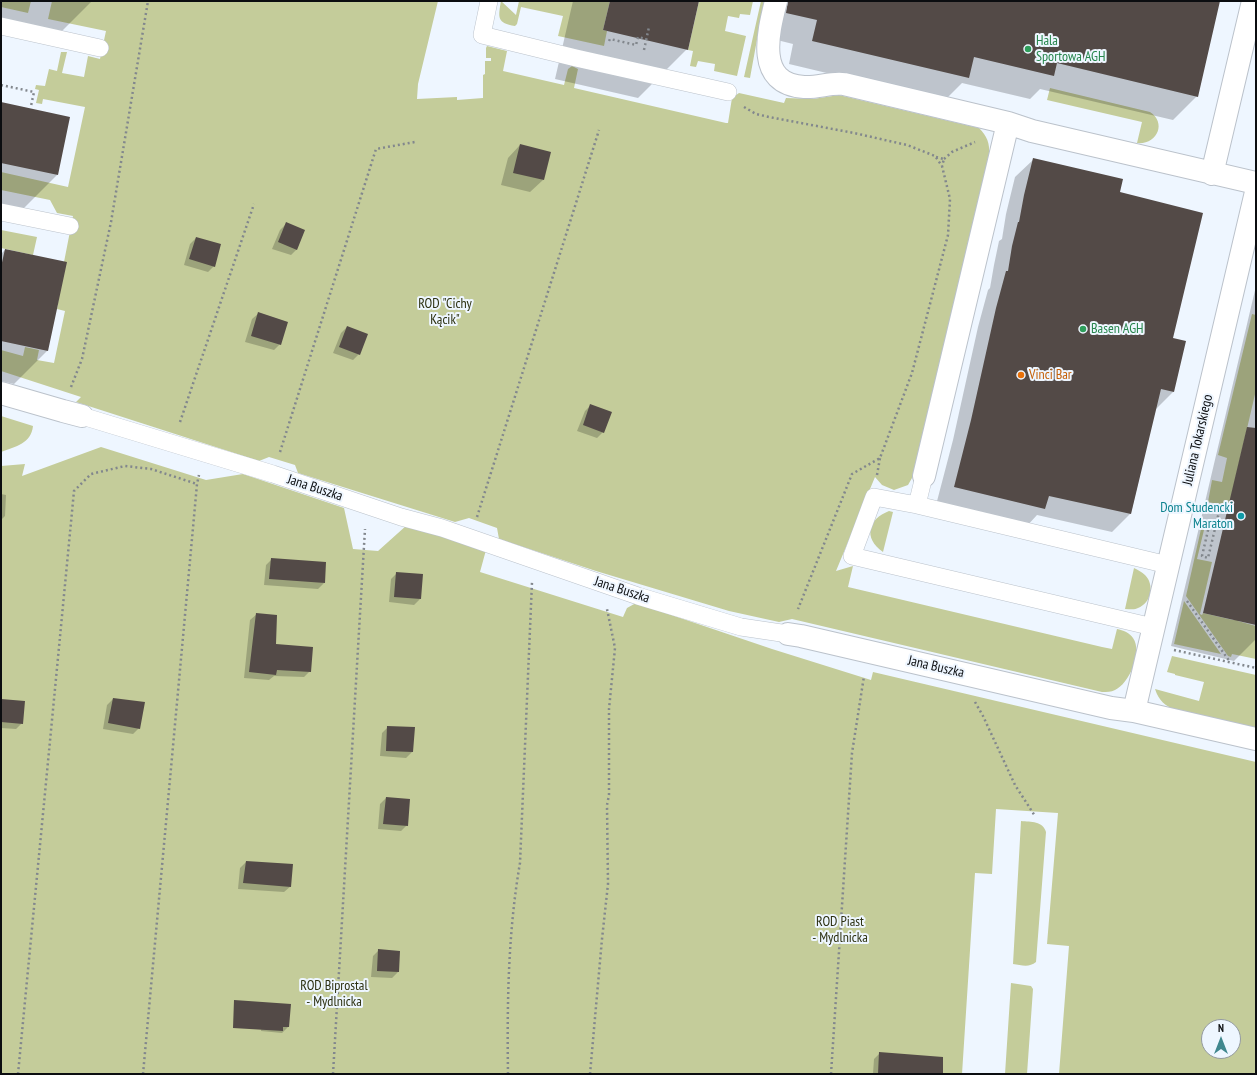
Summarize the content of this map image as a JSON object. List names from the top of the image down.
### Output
{
  "streets": {
    "street": ["Juliana Tokarskiego", "Jana Buszka"]
  },
  "crossings": [
    ["Juliana Tokarskiego", "Jana Buszka"]
  ],
  "parks": ["ROD \"Cichy Kącik\"", "ROD Piast - Mydlnicka", "ROD Biprostal - Mydlnicka"],
  "places": [
    "Hala Sportowa AGH",
    "Basen AGH",
    "Vinci Bar",
    "Dom Studencki Maraton"
  ],
  "north": "top"
}
